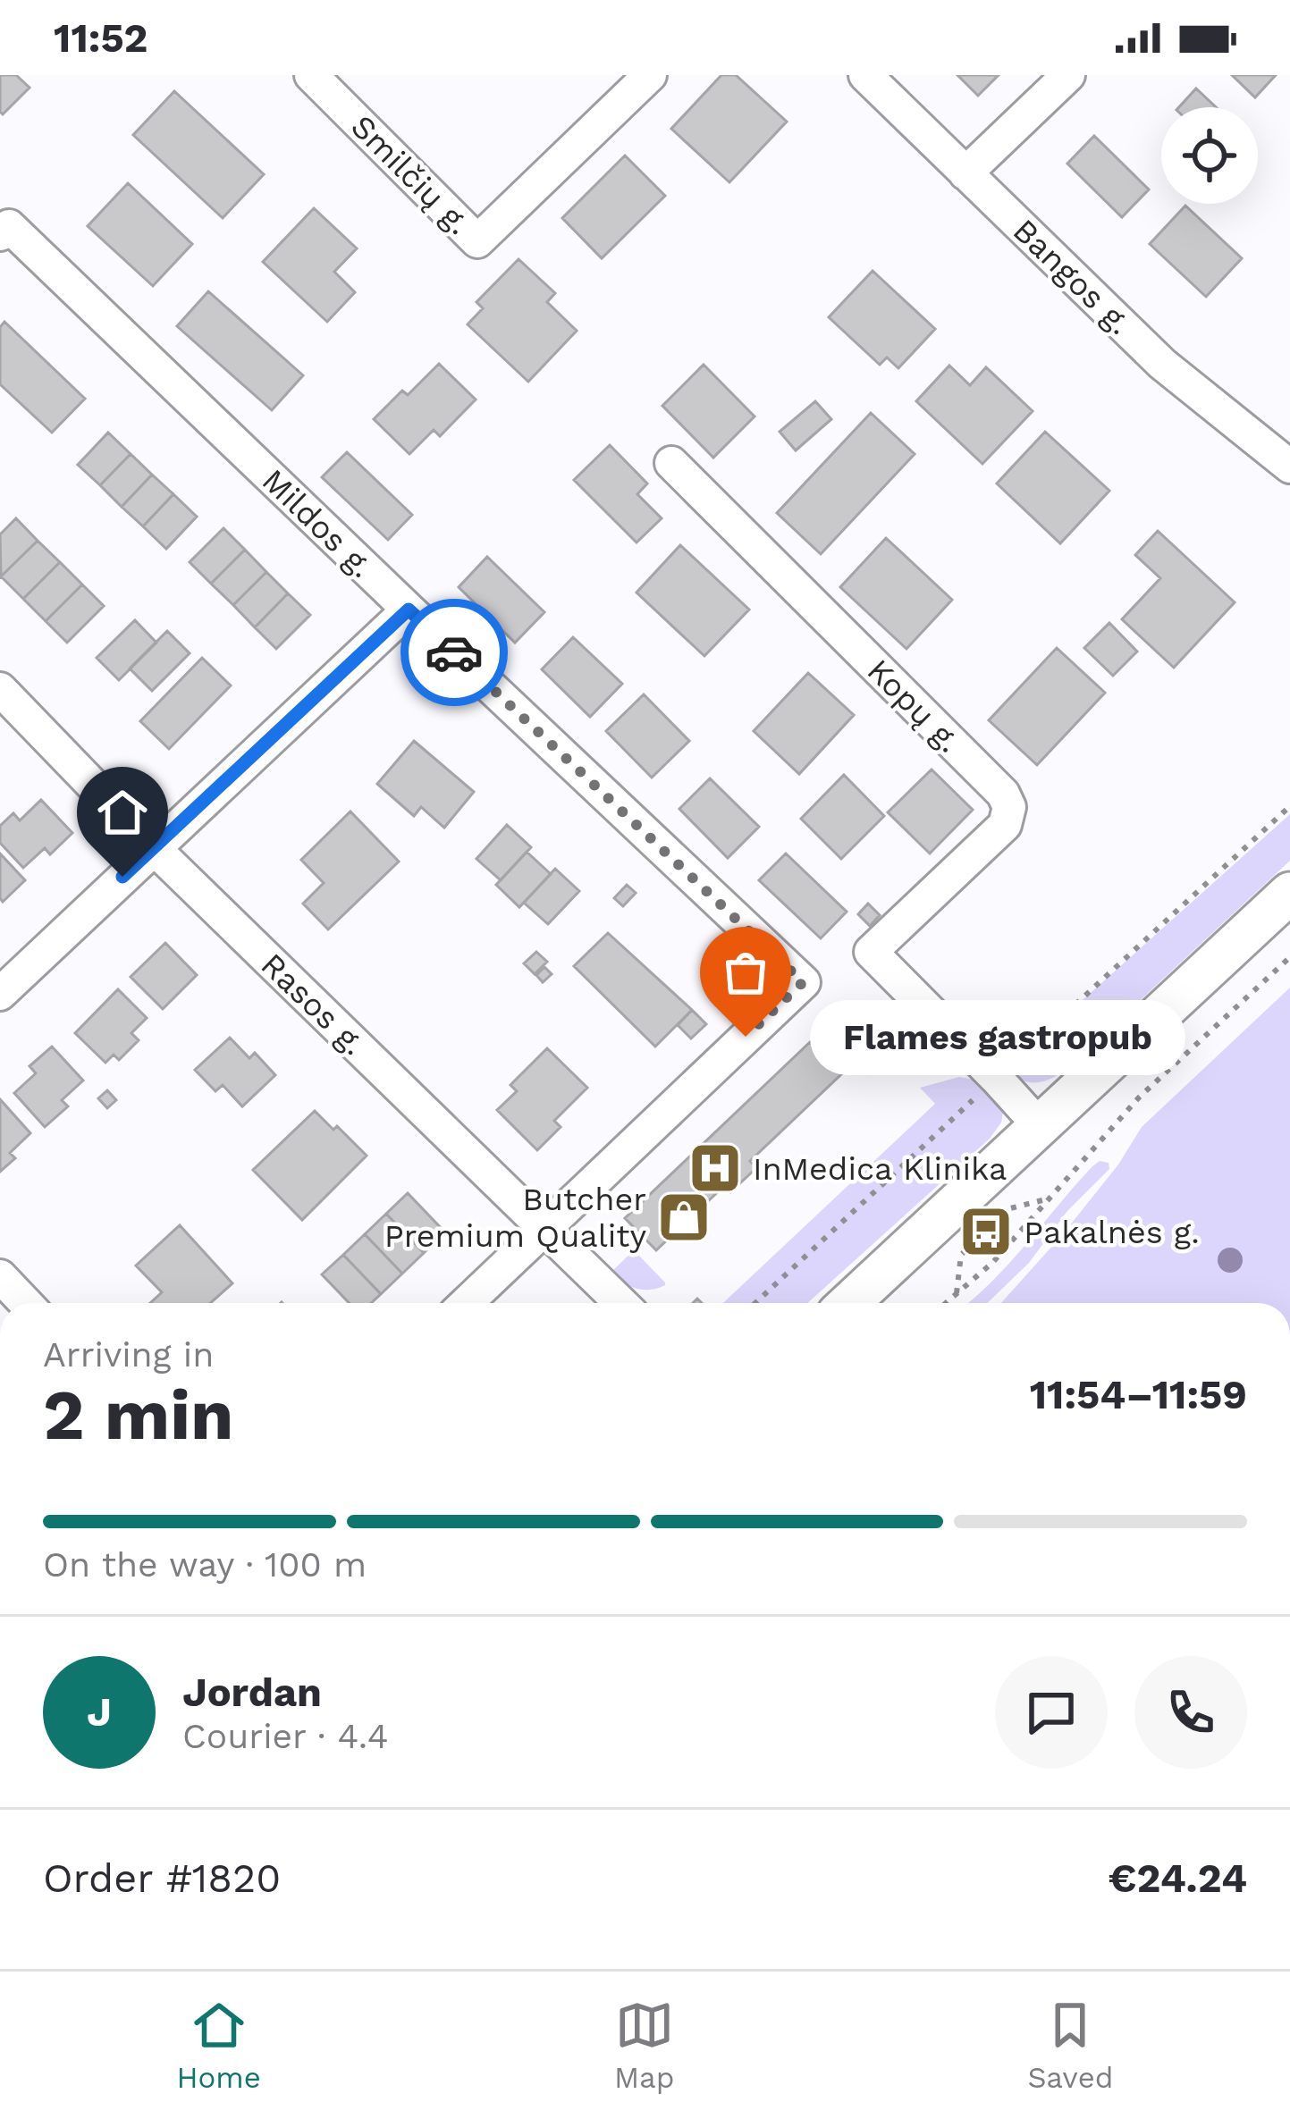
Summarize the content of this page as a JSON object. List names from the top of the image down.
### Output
{
  "streets": {
    "street": [
      "Smilčių g.",
      "Bangos g.",
      "Mildos g.",
      "Kopų g.",
      "Rasos g."
    ]
  },
  "crossings": [
    ["Mildos g.", "Rasos g."]
  ],
  "places": {
    "other": ["Flames gastropub"],
    "hospital": ["InMedica Klinika"],
    "shop": ["Butcher Premium Quality"],
    "bus stop": ["Pakalnės g."]
  },
  "page": {
    "status": "11:52",
    "bubble": "Flames gastropub",
    "heading": ["2 min", "Arriving in", "11:54–11:59"],
    "panel": [
      "Jordan",
      "Courier · 4.4",
      "Order #1820",
      "€24.24"
    ],
    "bar": "On the way · 100 m",
    "round": "J",
    "tabs": ["Home", "Map", "Saved"]
  }
}
